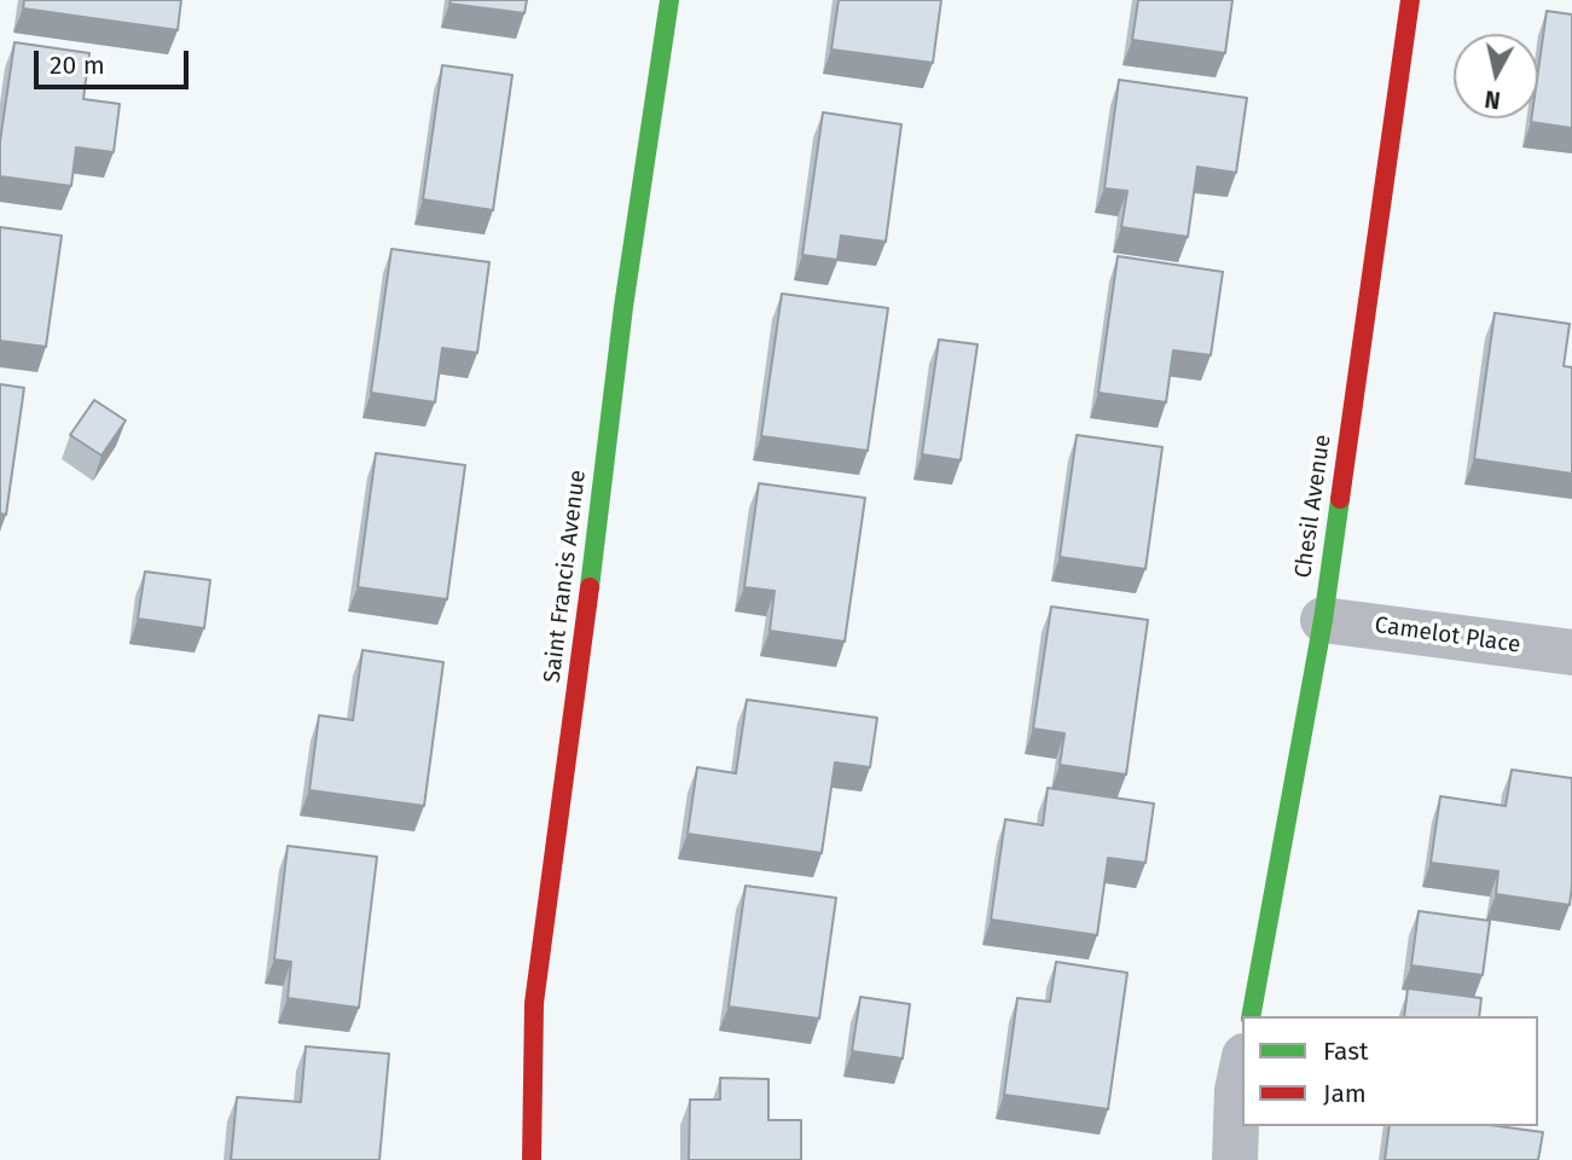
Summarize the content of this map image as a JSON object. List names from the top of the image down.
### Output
{
  "streets": {
    "street": ["Chesil Avenue", "Saint Francis Avenue", "Camelot Place"]
  },
  "crossings": [
    ["Chesil Avenue", "Camelot Place"]
  ],
  "legend": ["Fast", "Jam"],
  "scale_bar": "20 m",
  "north": "bottom"
}
